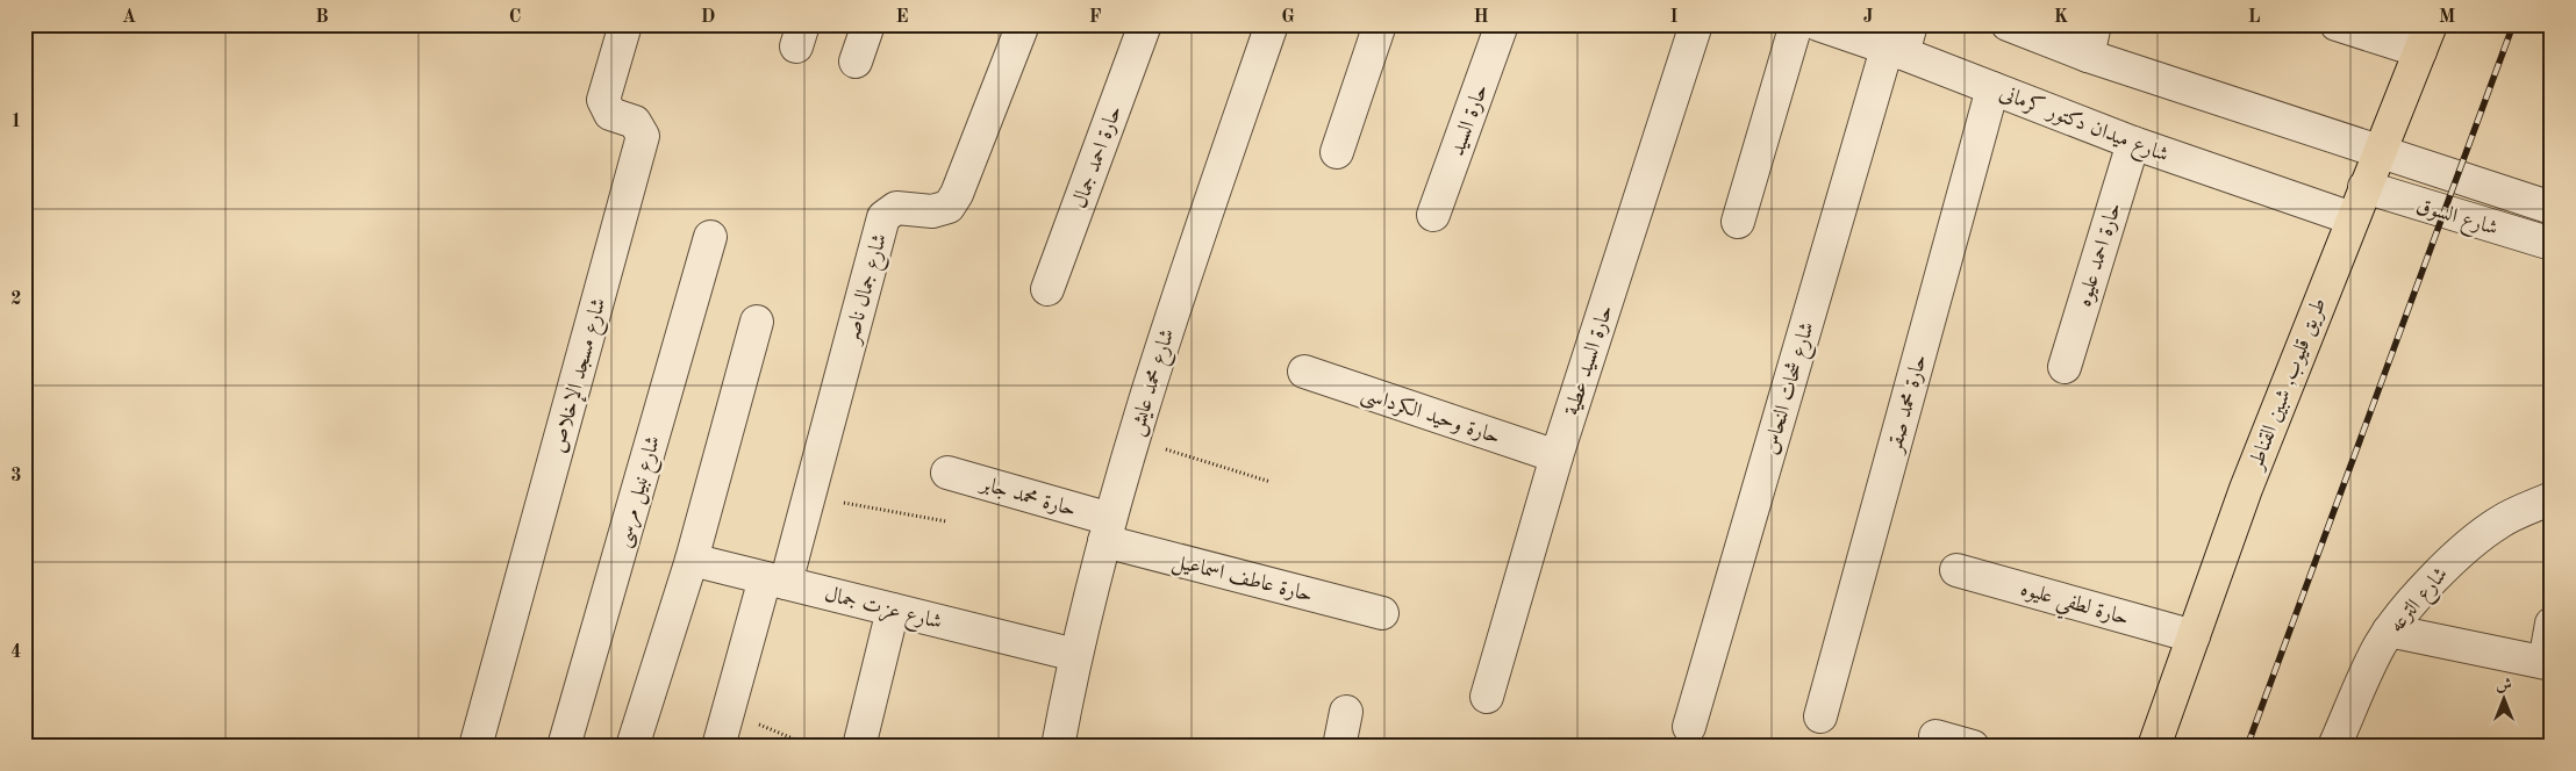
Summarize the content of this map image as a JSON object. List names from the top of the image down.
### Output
{
  "streets": {
    "main road": ["طريق قليوب, شبين القناطر"],
    "street": [
      "حارة السيد",
      "شارع ميدان دكتور كرمانى",
      "حارة احمد جمال",
      "شارع السوق",
      "حارة احمد عليوه",
      "شارع جمال ناصر",
      "حارة السيد عطية",
      "شارع مسجد الإخلاص",
      "شارع محمد عايش",
      "شارع شحات النحاس",
      "حارة محمد صقر",
      "حارة وحيد الكرداسى",
      "شارع نبيل مرسى",
      "حارة محمد جابر",
      "حارة عاطف اسماعيل",
      "شارع الترعه",
      "حارة لطفي عليوه",
      "شارع عزت جمال"
    ]
  },
  "crossings": [
    ["شارع ميدان دكتور كرمانى", "حارة احمد عليوه"],
    ["شارع ميدان دكتور كرمانى", "طريق قليوب, شبين القناطر"],
    ["شارع ميدان دكتور كرمانى", "شارع شحات النحاس"],
    ["شارع ميدان دكتور كرمانى", "حارة محمد صقر"],
    ["شارع السوق", "طريق قليوب, شبين القناطر"],
    ["شارع جمال ناصر", "شارع عزت جمال"],
    ["حارة السيد عطية", "حارة وحيد الكرداسى"],
    ["شارع محمد عايش", "حارة محمد جابر"],
    ["شارع محمد عايش", "حارة عاطف اسماعيل"],
    ["شارع محمد عايش", "شارع عزت جمال"],
    ["طريق قليوب, شبين القناطر", "حارة لطفي عليوه"],
    ["حارة محمد جابر", "حارة عاطف اسماعيل"]
  ],
  "north": "top",
  "grid": {
    "columns": [
      "A",
      "B",
      "C",
      "D",
      "E",
      "F",
      "G",
      "H",
      "I",
      "J",
      "K",
      "L",
      "M"
    ],
    "rows": [
      "1",
      "2",
      "3",
      "4"
    ]
  }
}
